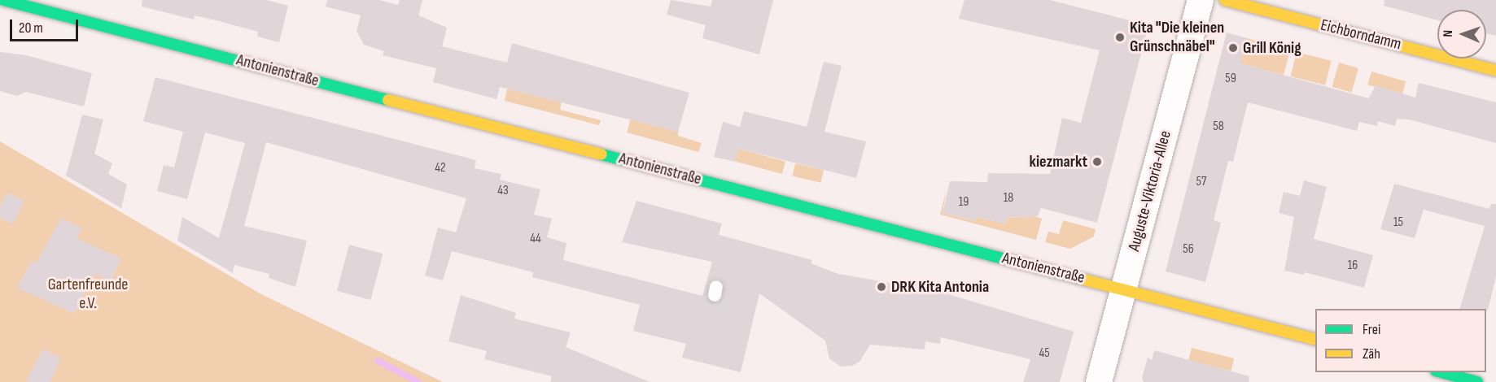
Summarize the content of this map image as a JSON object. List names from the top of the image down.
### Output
{
  "streets": {
    "main road": ["Eichborndamm", "Antonienstraße"],
    "street": ["Auguste-Viktoria-Allee"]
  },
  "crossings": [
    ["Antonienstraße", "Auguste-Viktoria-Allee"]
  ],
  "parks": ["Gartenfreunde e.V."],
  "places": [
    "Kita \"Die kleinen Grünschnäbel\"",
    "Grill König",
    "kiezmarkt",
    "DRK Kita Antonia"
  ],
  "house_numbers": [
    "59",
    "58",
    "42",
    "57",
    "43",
    "18",
    "19",
    "15",
    "44",
    "56",
    "16",
    "45"
  ],
  "legend": ["Frei", "Zäh"],
  "scale_bar": "20 m",
  "north": "left"
}
